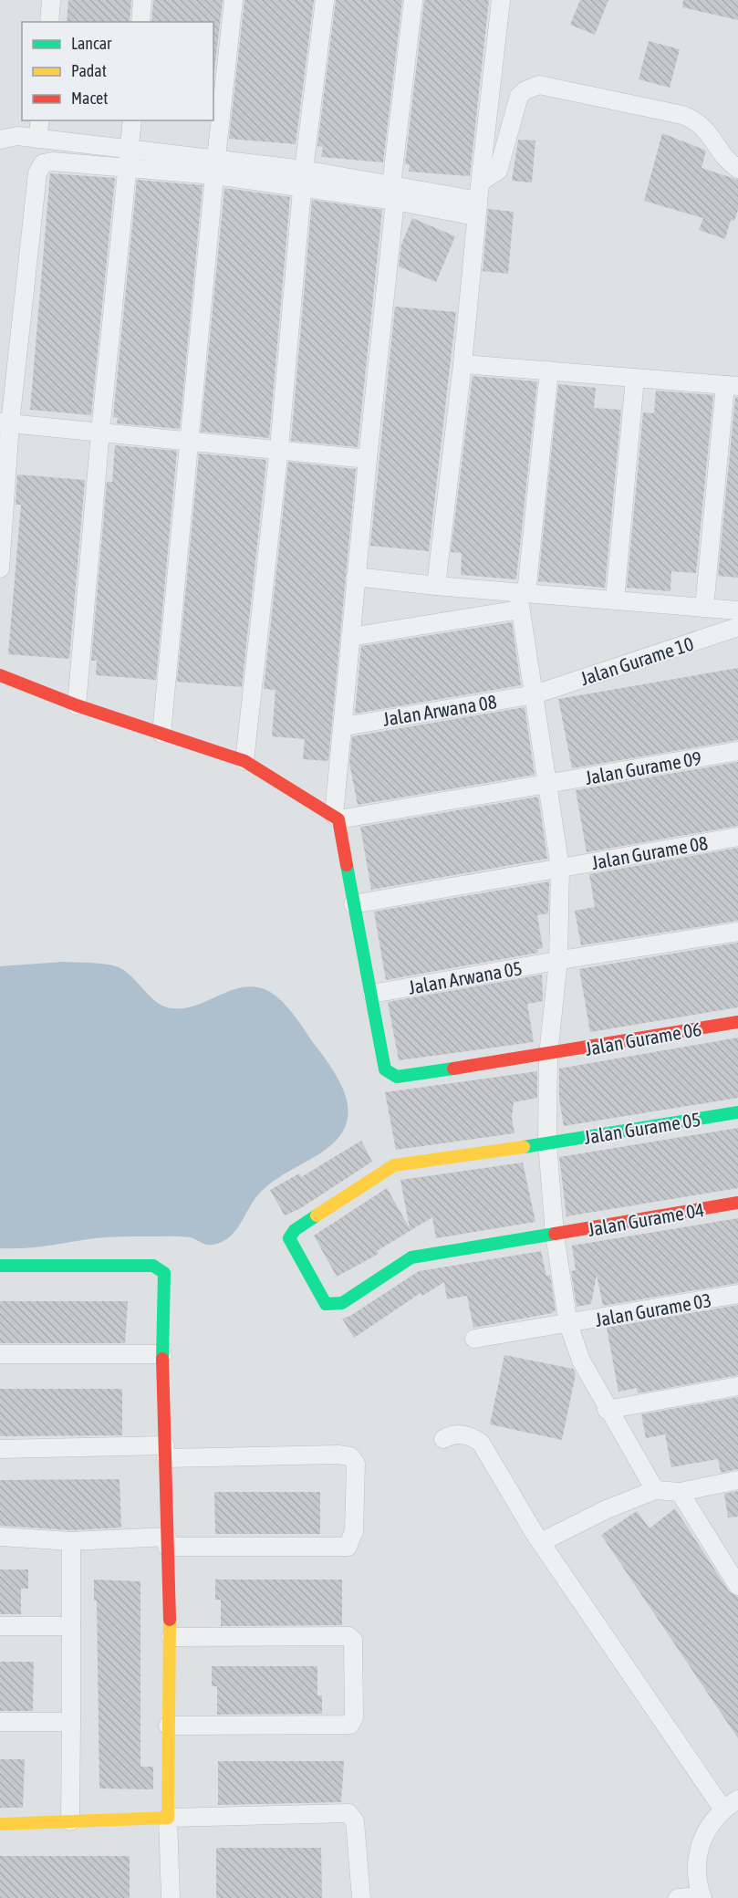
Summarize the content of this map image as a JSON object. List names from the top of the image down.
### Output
{
  "streets": {
    "street": [
      "Jalan Gurame 10",
      "Jalan Arwana 08",
      "Jalan Gurame 09",
      "Jalan Gurame 08",
      "Jalan Arwana 05",
      "Jalan Gurame 06",
      "Jalan Gurame 05",
      "Jalan Gurame 04",
      "Jalan Gurame 03"
    ]
  },
  "crossings": [
    ["Jalan Gurame 10", "Jalan Arwana 08"],
    ["Jalan Gurame 09", "Jalan Gurame 06"],
    ["Jalan Gurame 08", "Jalan Gurame 06"],
    ["Jalan Arwana 05", "Jalan Gurame 06"],
    ["Jalan Gurame 05", "Jalan Gurame 04"]
  ],
  "legend": ["Lancar", "Padat", "Macet"]
}
